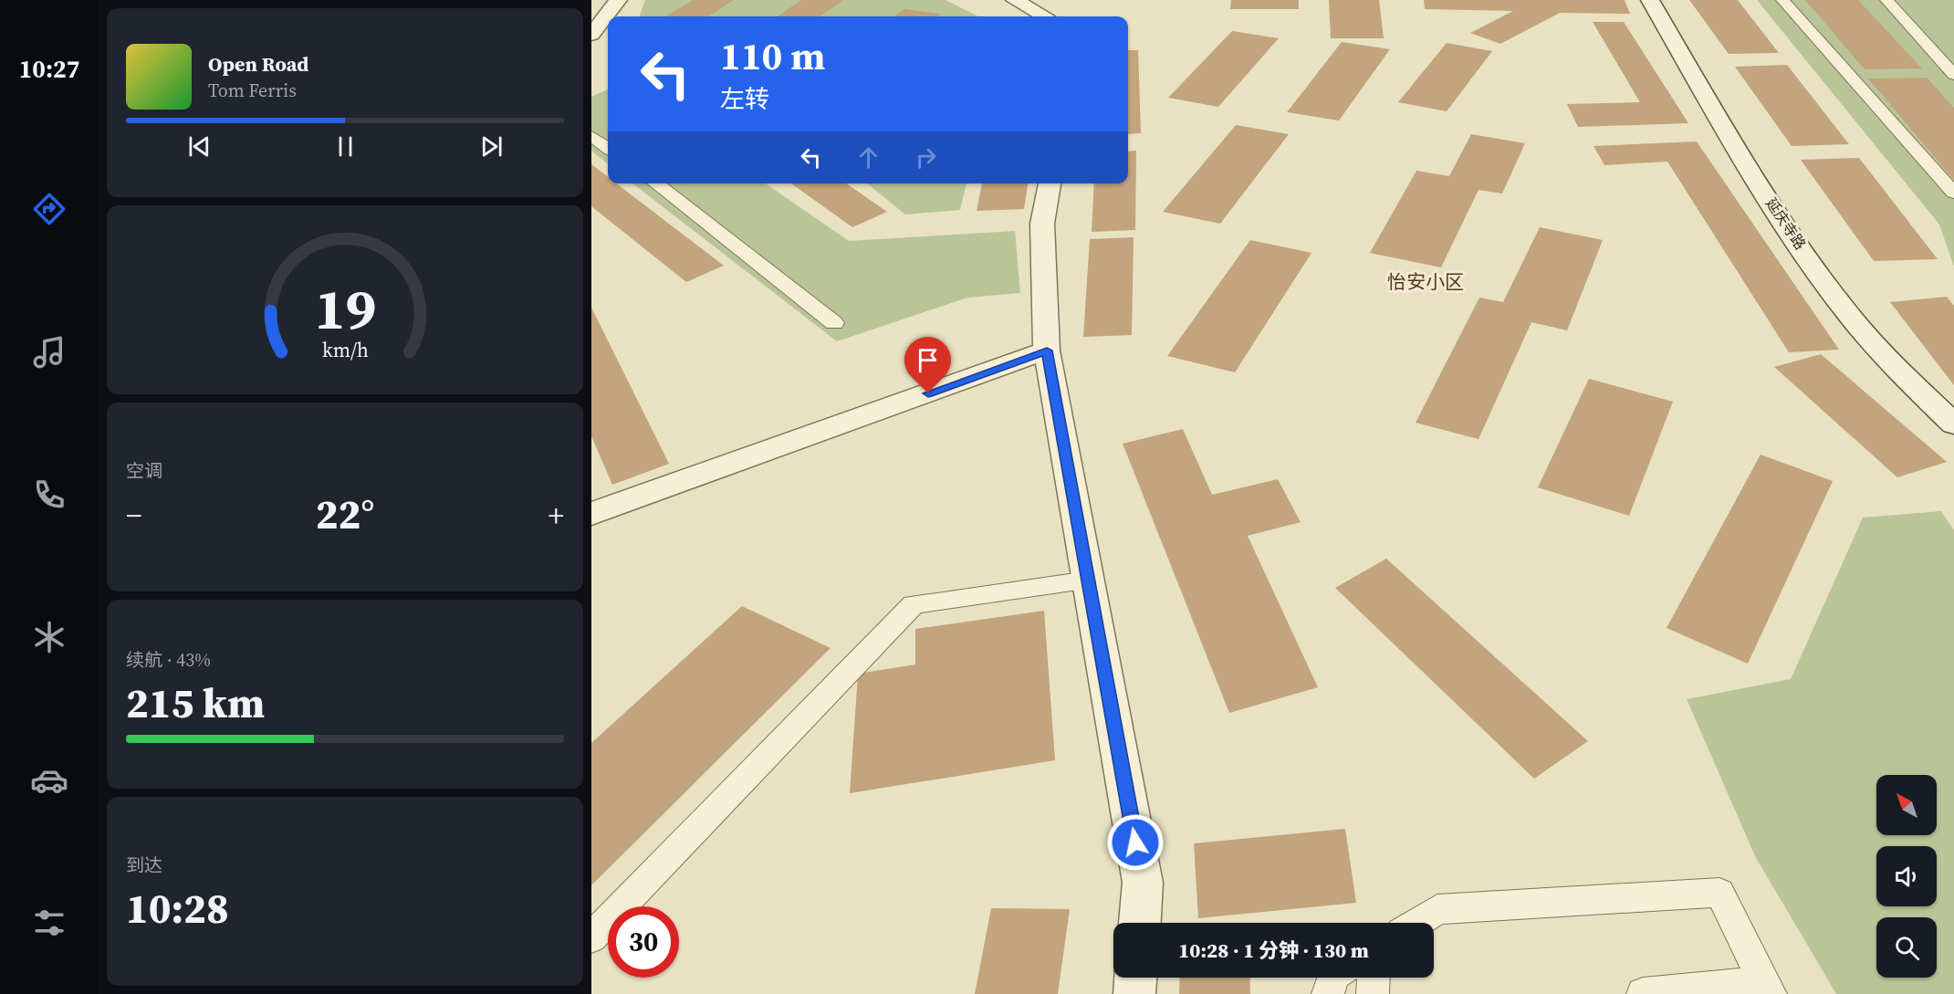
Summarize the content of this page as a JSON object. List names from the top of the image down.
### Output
{
  "streets": {
    "street": ["延庆寺路"]
  },
  "districts": ["怡安小区"],
  "north": "top left",
  "page": {
    "tabs": "10:27",
    "turn": ["110 m", "左转"],
    "song": ["Open Road", "Tom Ferris"],
    "tile": [
      "空调",
      ["续航 · 43%", "215 km"],
      ["到达", "10:28"]
    ],
    "heat": ["−", "22°", "+"],
    "limit": "30",
    "trip": "10:28 · 1 分钟 · 130 m",
    "gauge": ["19", "km/h"]
  }
}
